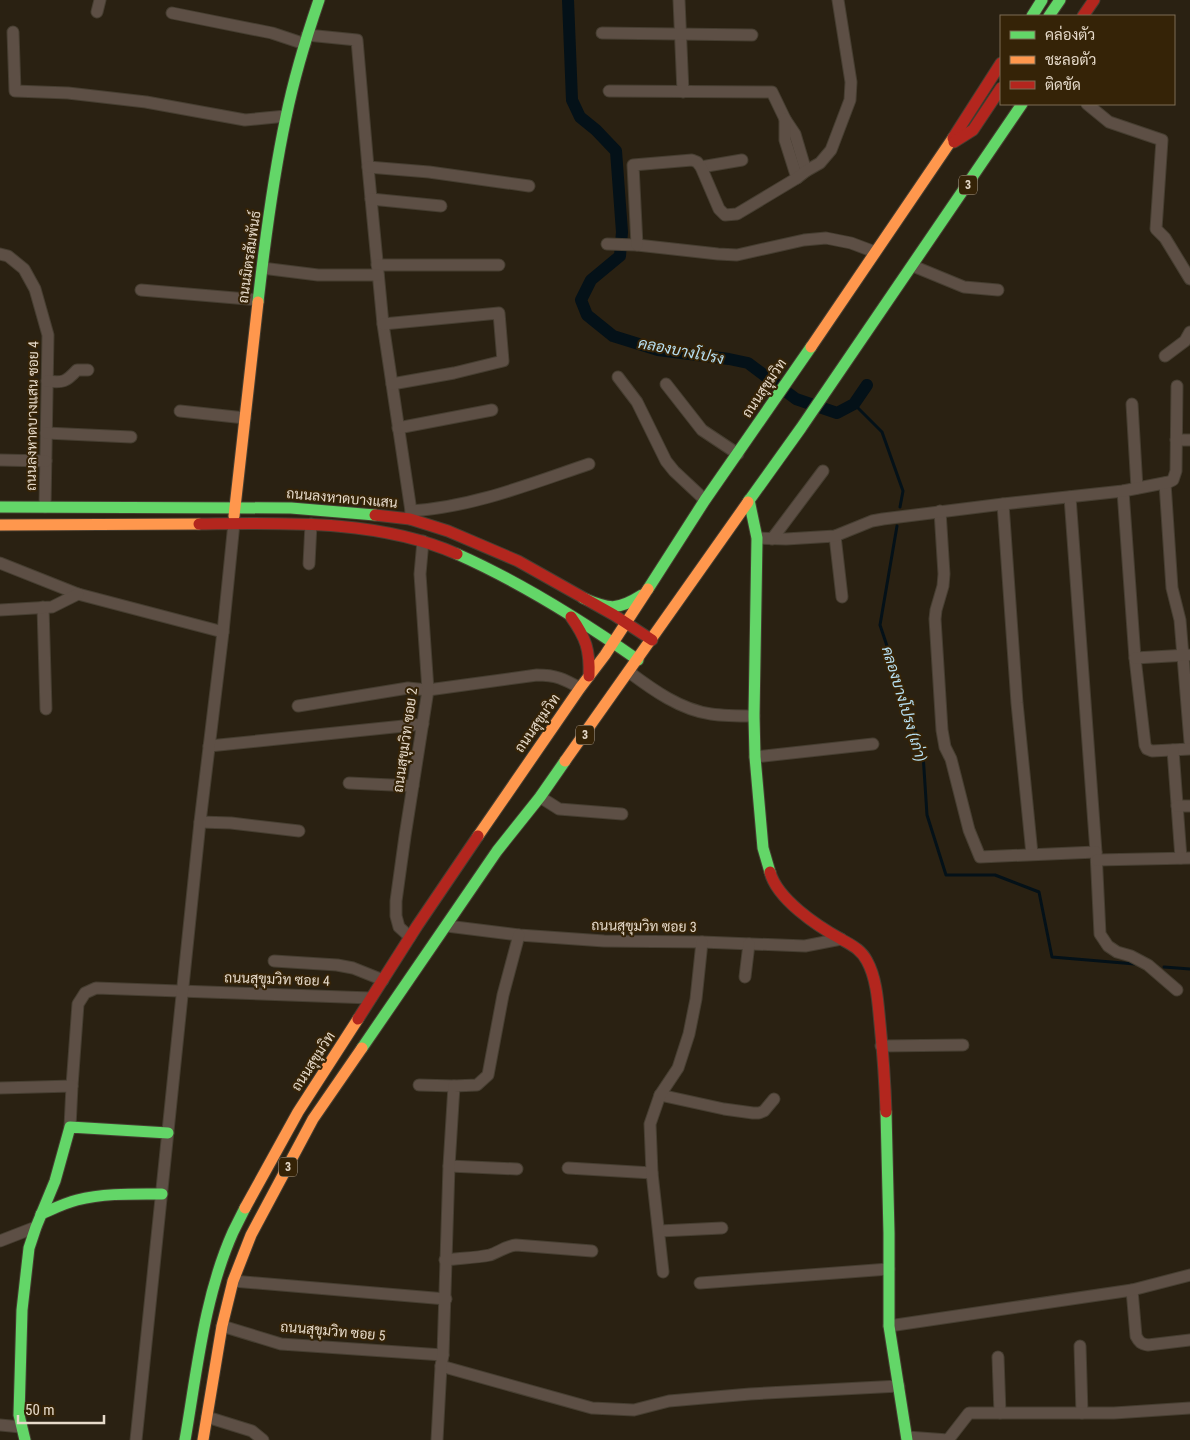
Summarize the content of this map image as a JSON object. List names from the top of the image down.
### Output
{
  "streets": {
    "main road": [
      "3",
      "ถนนมิตรสัมพันธ์",
      "ถนนสุขุมวิท",
      "ถนนลงหาดบางแสน"
    ],
    "street": [
      "ถนนลงหาดบางแสน ซอย 4",
      "ถนนสุขุมวิท ซอย 2",
      "ถนนสุขุมวิท ซอย 3",
      "ถนนสุขุมวิท ซอย 4",
      "ถนนสุขุมวิท ซอย 5"
    ]
  },
  "crossings": [
    ["3", "ถนนลงหาดบางแสน"],
    ["3", "ถนนสุขุมวิท ซอย 3"],
    ["3", "ถนนสุขุมวิท ซอย 5"],
    ["ถนนมิตรสัมพันธ์", "ถนนลงหาดบางแสน"],
    ["ถนนสุขุมวิท", "ถนนลงหาดบางแสน"],
    ["ถนนสุขุมวิท", "ถนนสุขุมวิท ซอย 2"],
    ["ถนนสุขุมวิท", "ถนนสุขุมวิท ซอย 4"],
    ["ถนนลงหาดบางแสน ซอย 4", "ถนนลงหาดบางแสน"],
    ["ถนนลงหาดบางแสน", "ถนนสุขุมวิท ซอย 2"]
  ],
  "water": ["คลองบางโปรง", "คลองบางโปรง (เก่า)"],
  "legend": ["คล่องตัว", "ชะลอตัว", "ติดขัด"],
  "scale_bar": "50 m"
}
